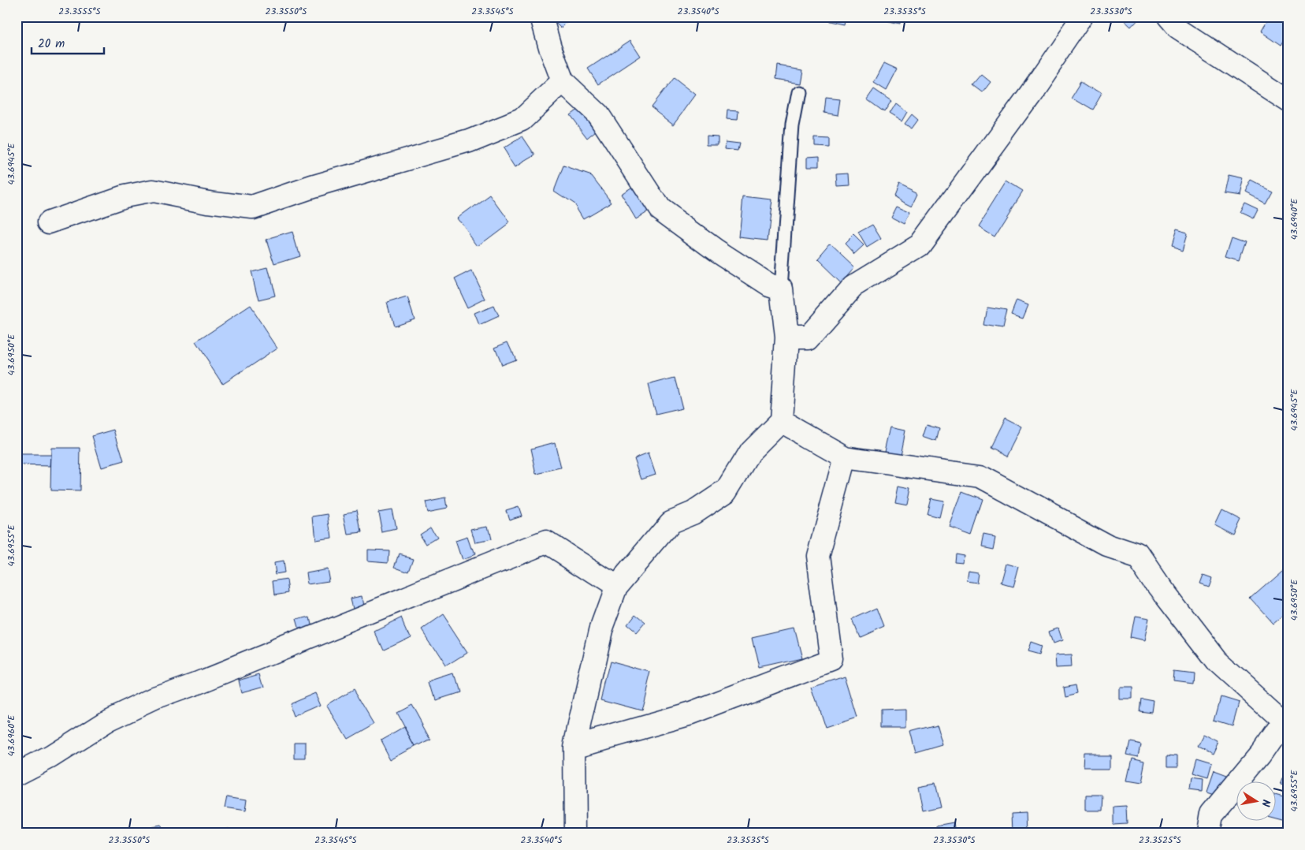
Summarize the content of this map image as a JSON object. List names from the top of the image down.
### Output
{
  "scale_bar": "20 m",
  "north": "right",
  "coordinates": [
    "23.3555°S",
    "23.3550°S",
    "23.3545°S",
    "23.3540°S",
    "23.3535°S",
    "23.3530°S",
    "43.6945°E",
    "43.6940°E",
    "43.6950°E",
    "43.6955°E",
    "43.6960°E",
    "23.3525°S"
  ]
}
